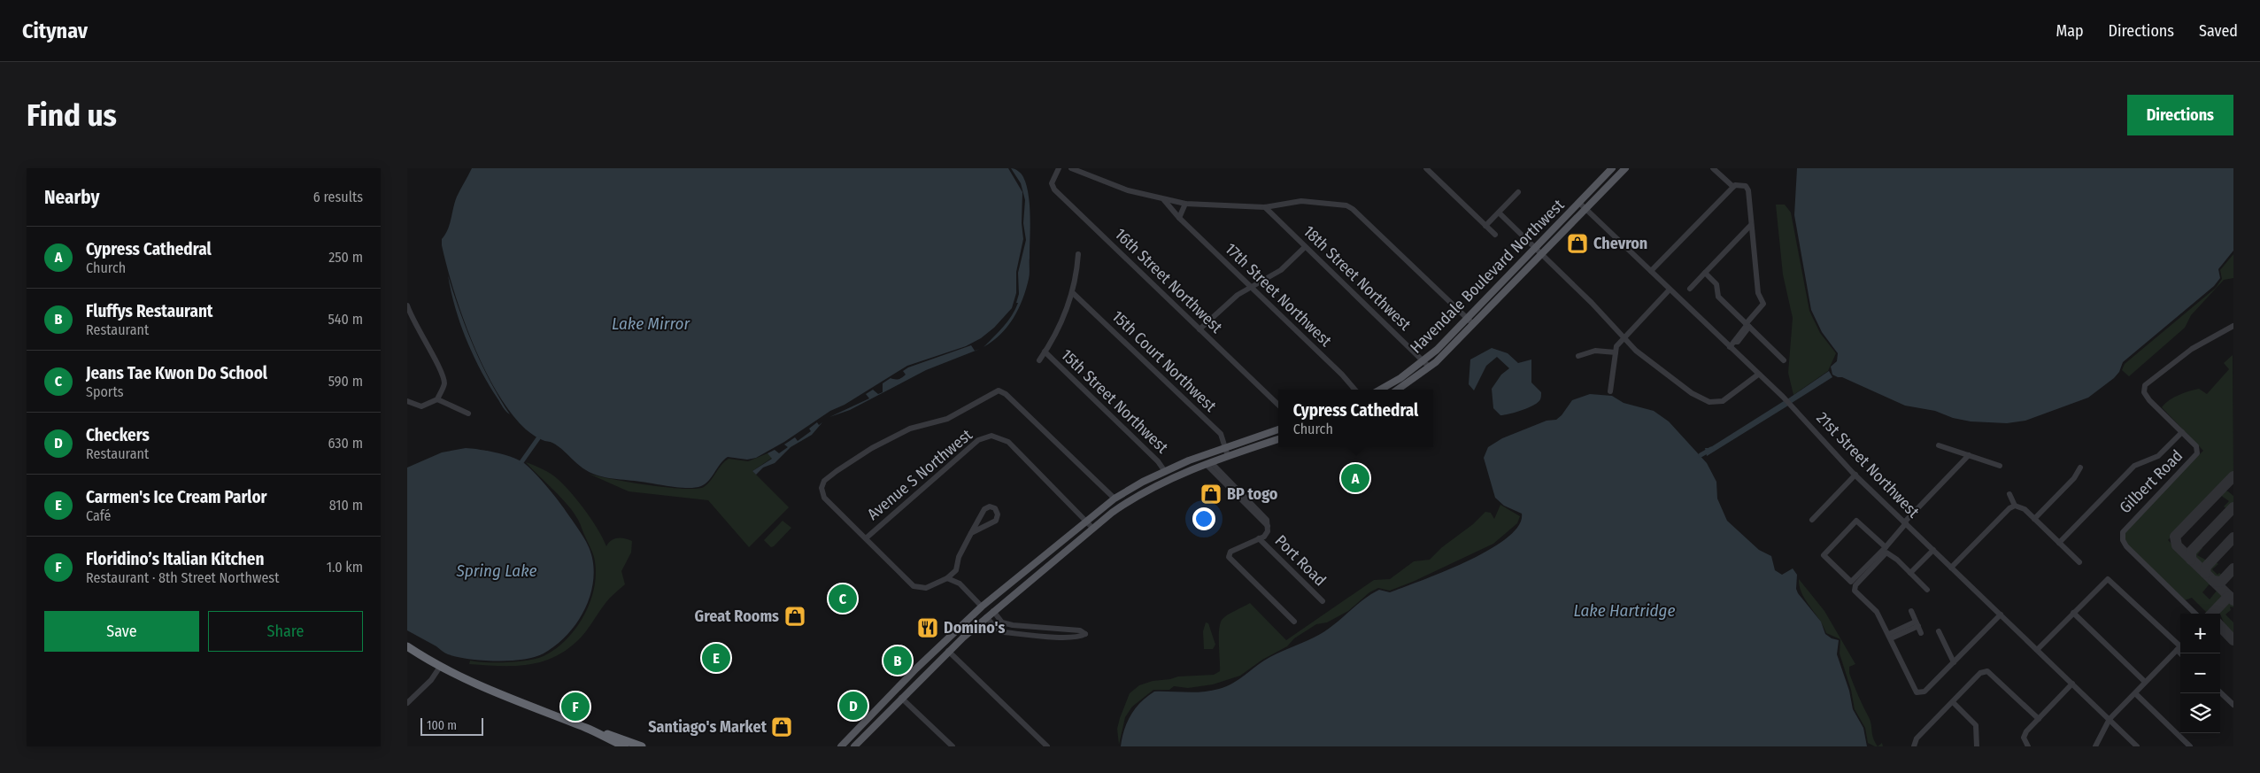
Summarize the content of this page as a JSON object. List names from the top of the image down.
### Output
{
  "streets": {
    "main road": ["Havendale Boulevard Northwest"],
    "street": [
      "18th Street Northwest",
      "16th Street Northwest",
      "17th Street Northwest",
      "15th Court Northwest",
      "15th Street Northwest",
      "21st Street Northwest",
      "Avenue S Northwest",
      "Gilbert Road",
      "Port Road"
    ]
  },
  "crossings": [
    ["Havendale Boulevard Northwest", "18th Street Northwest"],
    ["Havendale Boulevard Northwest", "21st Street Northwest"]
  ],
  "water": ["Lake Mirror", "Spring Lake", "Lake Hartridge"],
  "places": {
    "shop": [
      "Chevron",
      "BP togo",
      "Great Rooms",
      "Santiago's Market"
    ],
    "restaurant": ["Domino's"]
  },
  "scale_bar": "100 m",
  "page": {
    "header": "Citynav",
    "nav": ["Map", "Directions", "Saved"],
    "buttons": [
      "Directions",
      ["Save", "Share"]
    ],
    "title": "Find us",
    "heading": ["Nearby", "6 results"],
    "list": [
      {
        "mark": "A",
        "name": "Cypress Cathedral",
        "note": "Church",
        "value": "250 m"
      },
      {
        "mark": "B",
        "name": "Fluffys Restaurant",
        "note": "Restaurant",
        "value": "540 m"
      },
      {
        "mark": "C",
        "name": "Jeans Tae Kwon Do School",
        "note": "Sports",
        "value": "590 m"
      },
      {
        "mark": "D",
        "name": "Checkers",
        "note": "Restaurant",
        "value": "630 m"
      },
      {
        "mark": "E",
        "name": "Carmen's Ice Cream Parlor",
        "note": "Café",
        "value": "810 m"
      },
      {
        "mark": "F",
        "name": "Floridino’s Italian Kitchen",
        "note": "Restaurant · 8th Street Northwest",
        "value": "1.0 km"
      }
    ],
    "popup": ["Cypress Cathedral", "Church"],
    "pins": [
      "A",
      "C",
      "E",
      "B",
      "D",
      "F"
    ],
    "map_buttons": ["+", "−"],
    "scale": "100 m"
  }
}
